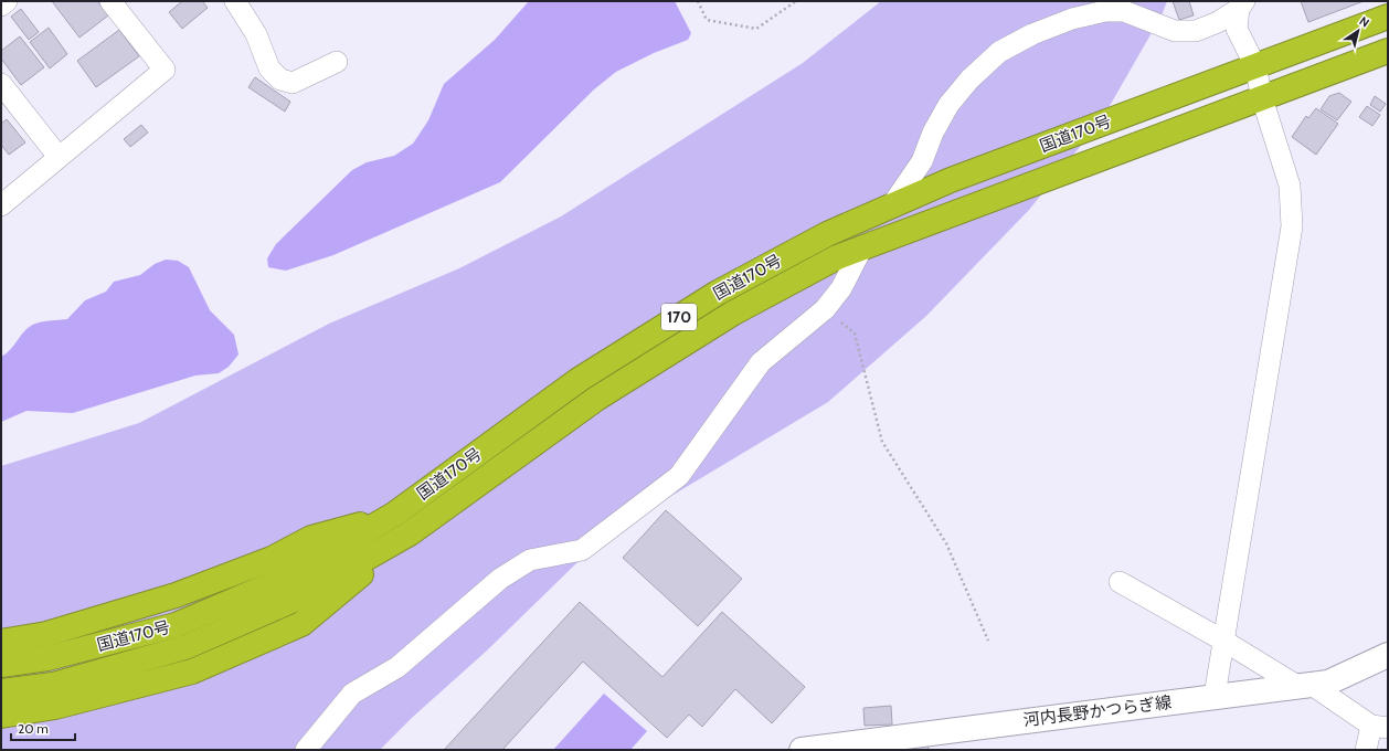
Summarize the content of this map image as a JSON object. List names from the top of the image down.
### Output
{
  "streets": {
    "highway": ["国道170号", "170"],
    "main road": ["河内長野かつらぎ線"]
  },
  "scale_bar": "20 m",
  "north": "top right"
}
